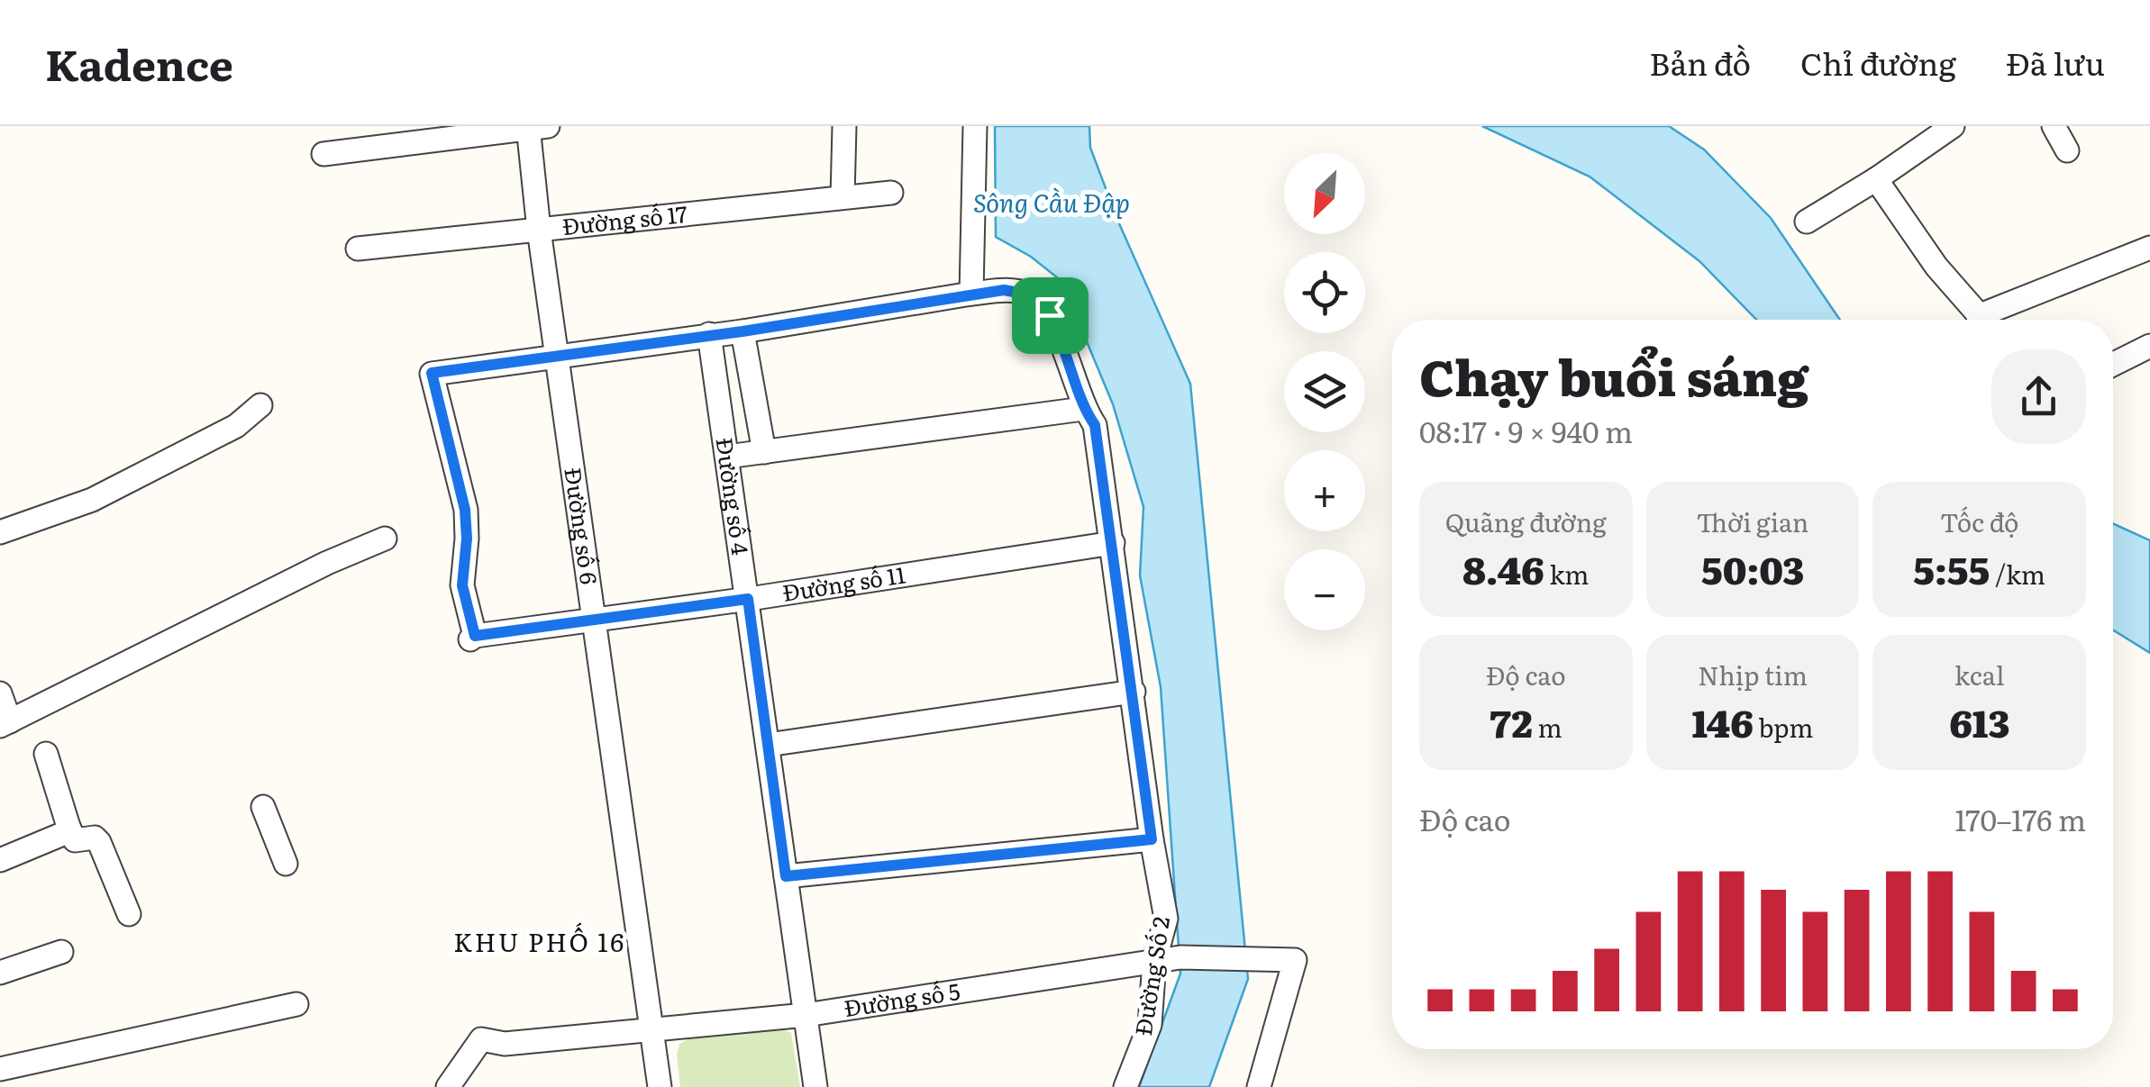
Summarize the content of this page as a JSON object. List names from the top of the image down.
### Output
{
  "streets": {
    "street": [
      "Đường số 17",
      "Đường số 4",
      "Đường số 6",
      "Đường số 11",
      "Đường Số 2",
      "Đường số 5"
    ]
  },
  "crossings": [
    ["Đường số 17", "Đường số 6"],
    ["Đường số 4", "Đường số 11"],
    ["Đường số 4", "Đường Số 2"],
    ["Đường số 4", "Đường số 5"],
    ["Đường số 6", "Đường số 11"],
    ["Đường số 6", "Đường Số 2"],
    ["Đường số 6", "Đường số 5"],
    ["Đường số 11", "Đường Số 2"],
    ["Đường Số 2", "Đường số 5"]
  ],
  "districts": ["KHU PHỐ 16"],
  "water": ["Sông Cầu Đập"],
  "north": "bottom left",
  "page": {
    "header": "Kadence",
    "nav": ["Bản đồ", "Chỉ đường", "Đã lưu"],
    "map_buttons": ["+", "−"],
    "heading": ["Chạy buổi sáng", "08:17 · 9 × 940 m"],
    "stats": [
      ["Quãng đường", "8.46 km"],
      ["Thời gian", "50:03"],
      ["Tốc độ", "5:55 /km"],
      ["Độ cao", "72 m"],
      ["Nhịp tim", "146 bpm"],
      ["kcal", "613"]
    ],
    "chart": ["Độ cao", "170–176 m"]
  }
}
